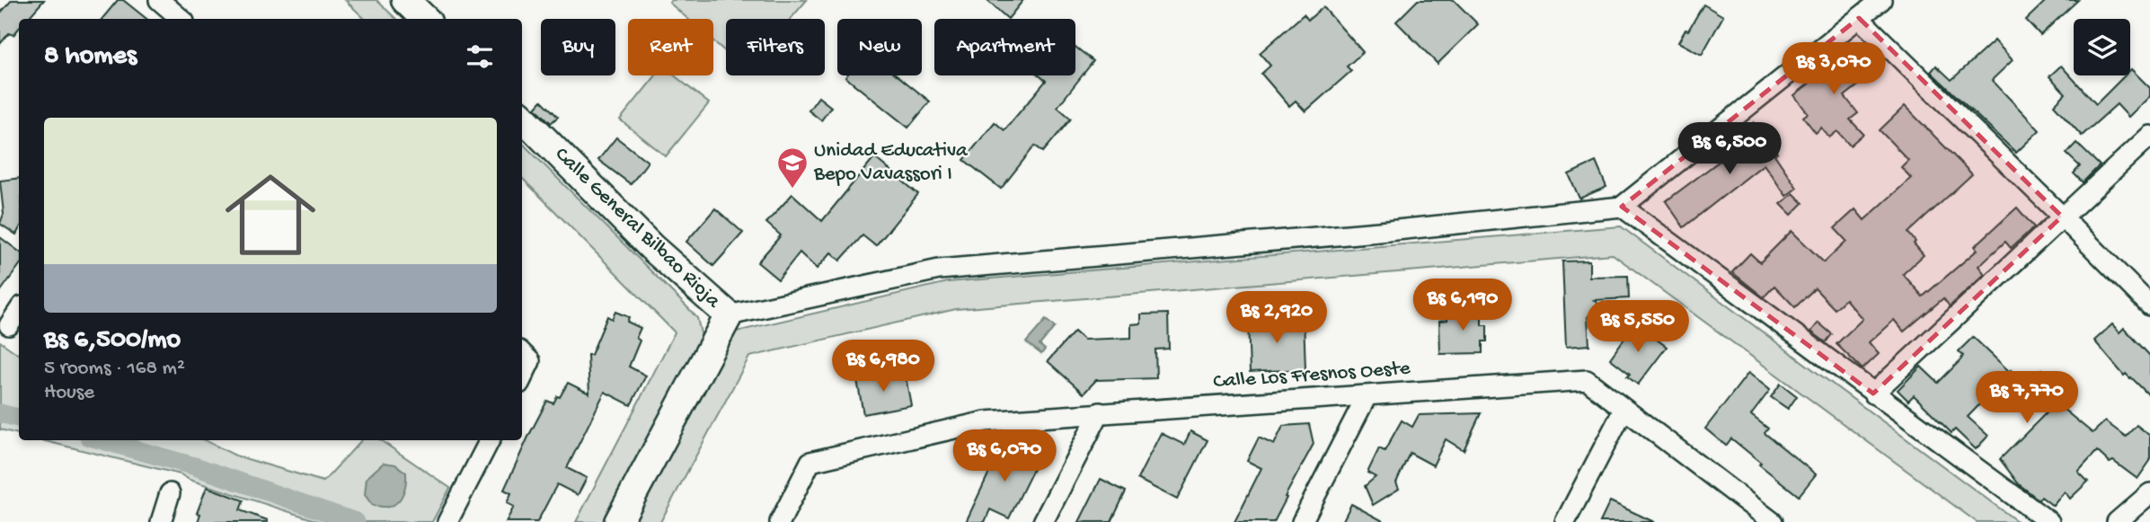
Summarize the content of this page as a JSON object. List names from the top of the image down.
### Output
{
  "streets": {
    "street": ["Calle General Bilbao Rioja", "Calle Los Fresnos Oeste"]
  },
  "places": {
    "school or university": ["Unidad Educativa Bepo Vavassori I"]
  },
  "page": {
    "chip": [
      "Buy",
      "Rent",
      "Filters",
      "New",
      "Apartment"
    ],
    "heading": "8 homes",
    "price": [
      "Bs 3,070",
      "Bs 6,500",
      "Bs 6,190",
      "Bs 2,920",
      "Bs 5,550",
      "Bs 6,980",
      "Bs 7,770",
      "Bs 6,070"
    ],
    "list": [
      {
        "name": "Bs 6,500/mo",
        "note": "5 rooms · 168 m² · House"
      }
    ]
  }
}
